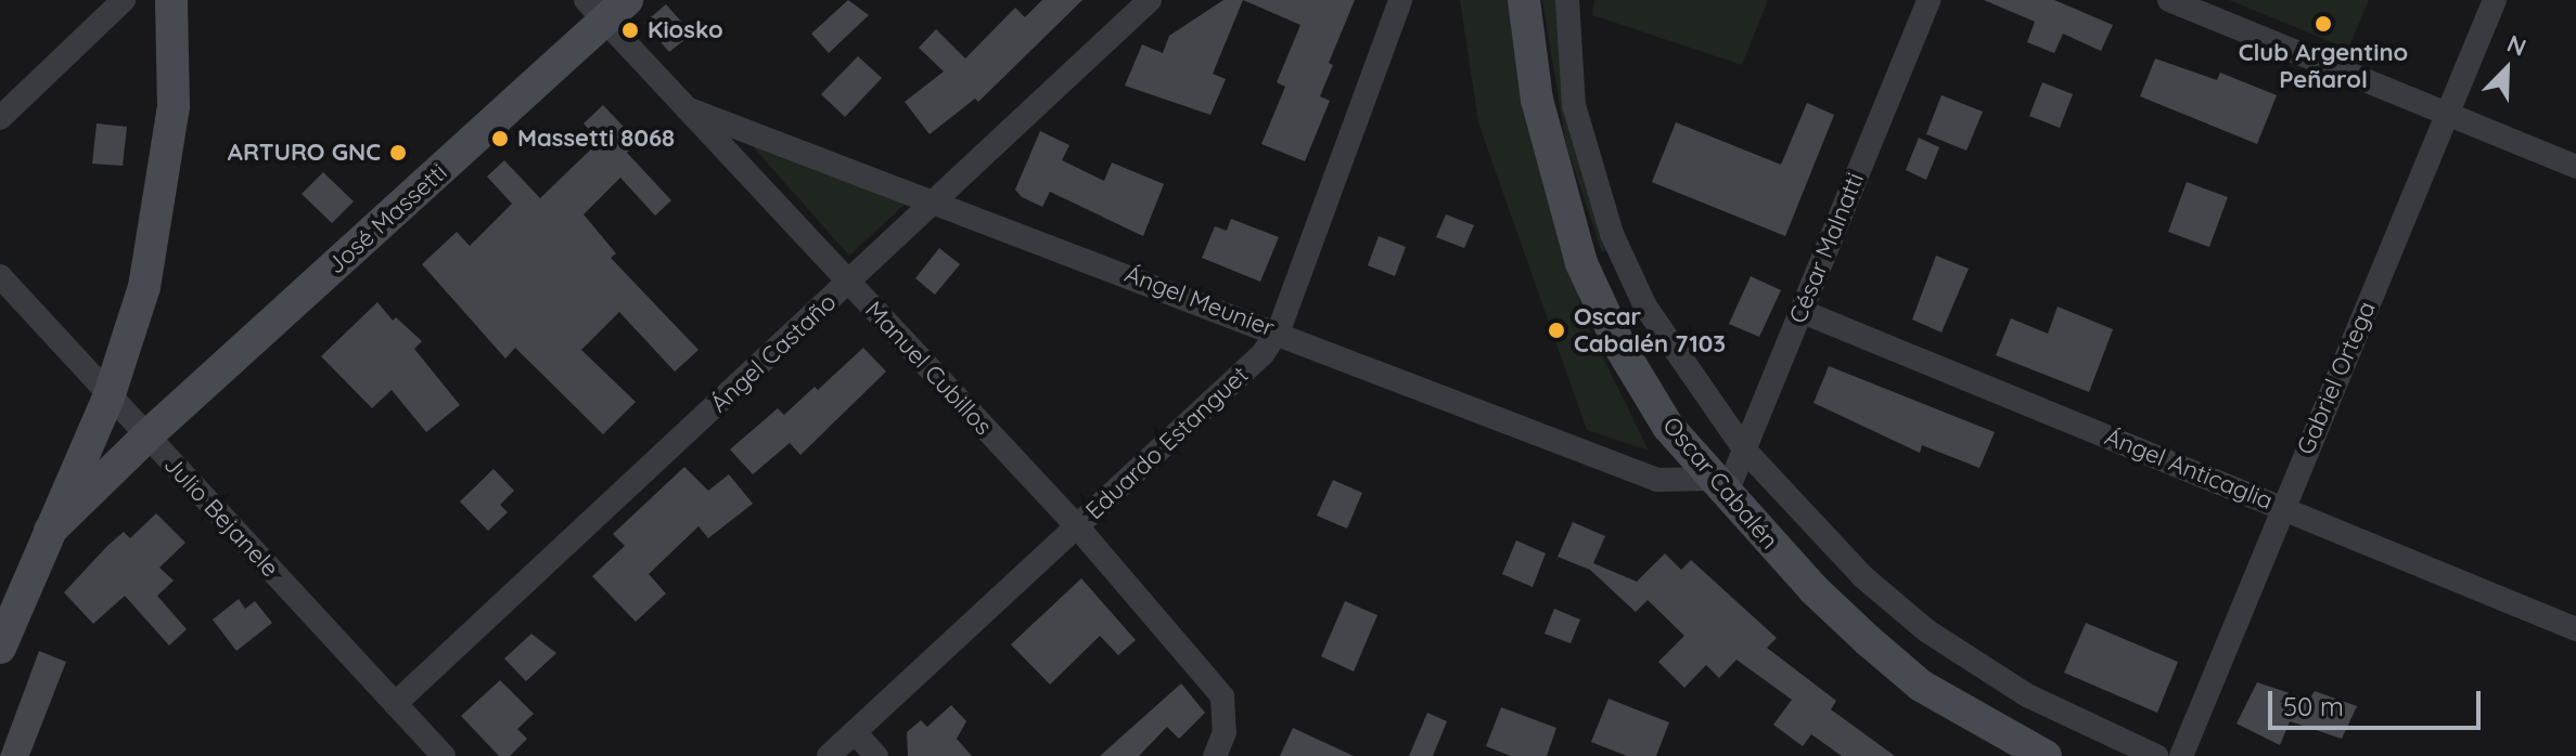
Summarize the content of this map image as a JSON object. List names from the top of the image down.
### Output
{
  "streets": {
    "main road": ["José Massetti", "Oscar Cabalén"],
    "street": [
      "César Malnatti",
      "Ángel Meunier",
      "Ángel Castaño",
      "Manuel Cubillos",
      "Gabriel Ortega",
      "Eduardo Estanguet",
      "Ángel Anticaglia",
      "Julio Bejanele"
    ]
  },
  "crossings": [
    ["José Massetti", "Manuel Cubillos"],
    ["José Massetti", "Julio Bejanele"],
    ["César Malnatti", "Ángel Meunier"],
    ["César Malnatti", "Ángel Anticaglia"],
    ["César Malnatti", "Oscar Cabalén"],
    ["Ángel Meunier", "Ángel Castaño"],
    ["Ángel Meunier", "Manuel Cubillos"],
    ["Ángel Meunier", "Eduardo Estanguet"],
    ["Ángel Meunier", "Oscar Cabalén"],
    ["Ángel Castaño", "Manuel Cubillos"],
    ["Ángel Castaño", "Julio Bejanele"],
    ["Manuel Cubillos", "Eduardo Estanguet"],
    ["Gabriel Ortega", "Ángel Anticaglia"]
  ],
  "places": [
    "Club Argentino Peñarol",
    "Kiosko",
    "Massetti 8068",
    "ARTURO GNC",
    "Oscar Cabalén 7103"
  ],
  "scale_bar": "50 m",
  "north": "top right"
}
